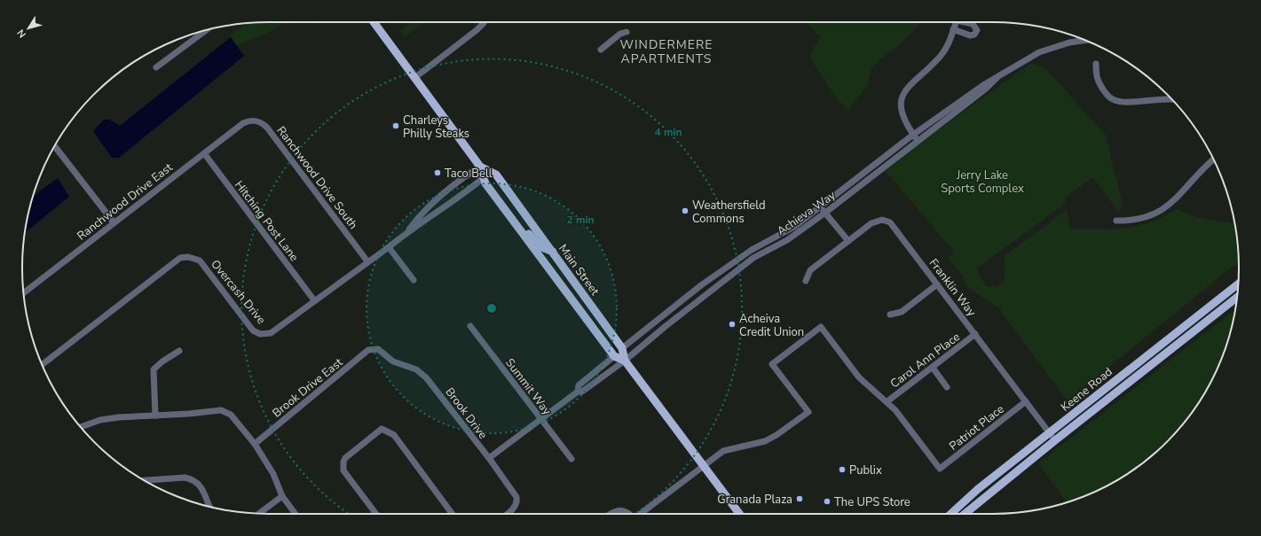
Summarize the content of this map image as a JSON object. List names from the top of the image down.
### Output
{
  "streets": {
    "main road": ["Main Street", "Keene Road"],
    "street": [
      "Ranchwood Drive South",
      "Ranchwood Drive East",
      "Achieva Way",
      "Hitching Post Lane",
      "Franklin Way",
      "Overcash Drive",
      "Carol Ann Place",
      "Summit Way",
      "Brook Drive East",
      "Brook Drive",
      "Patriot Place"
    ]
  },
  "crossings": [
    ["Ranchwood Drive South", "Ranchwood Drive East"],
    ["Ranchwood Drive South", "Overcash Drive"],
    ["Ranchwood Drive East", "Hitching Post Lane"],
    ["Achieva Way", "Main Street"],
    ["Hitching Post Lane", "Overcash Drive"],
    ["Main Street", "Overcash Drive"],
    ["Franklin Way", "Carol Ann Place"],
    ["Franklin Way", "Keene Road"],
    ["Franklin Way", "Patriot Place"],
    ["Carol Ann Place", "Patriot Place"],
    ["Brook Drive East", "Brook Drive"]
  ],
  "districts": ["WINDERMERE APARTMENTS"],
  "parks": ["Jerry Lake Sports Complex"],
  "places": [
    "Charleys Philly Steaks",
    "Taco Bell",
    "Weathersfield Commons",
    "Acheiva Credit Union",
    "Publix",
    "Granada Plaza",
    "The UPS Store"
  ],
  "north": "bottom left",
  "rings": ["4 min", "2 min"]
}
